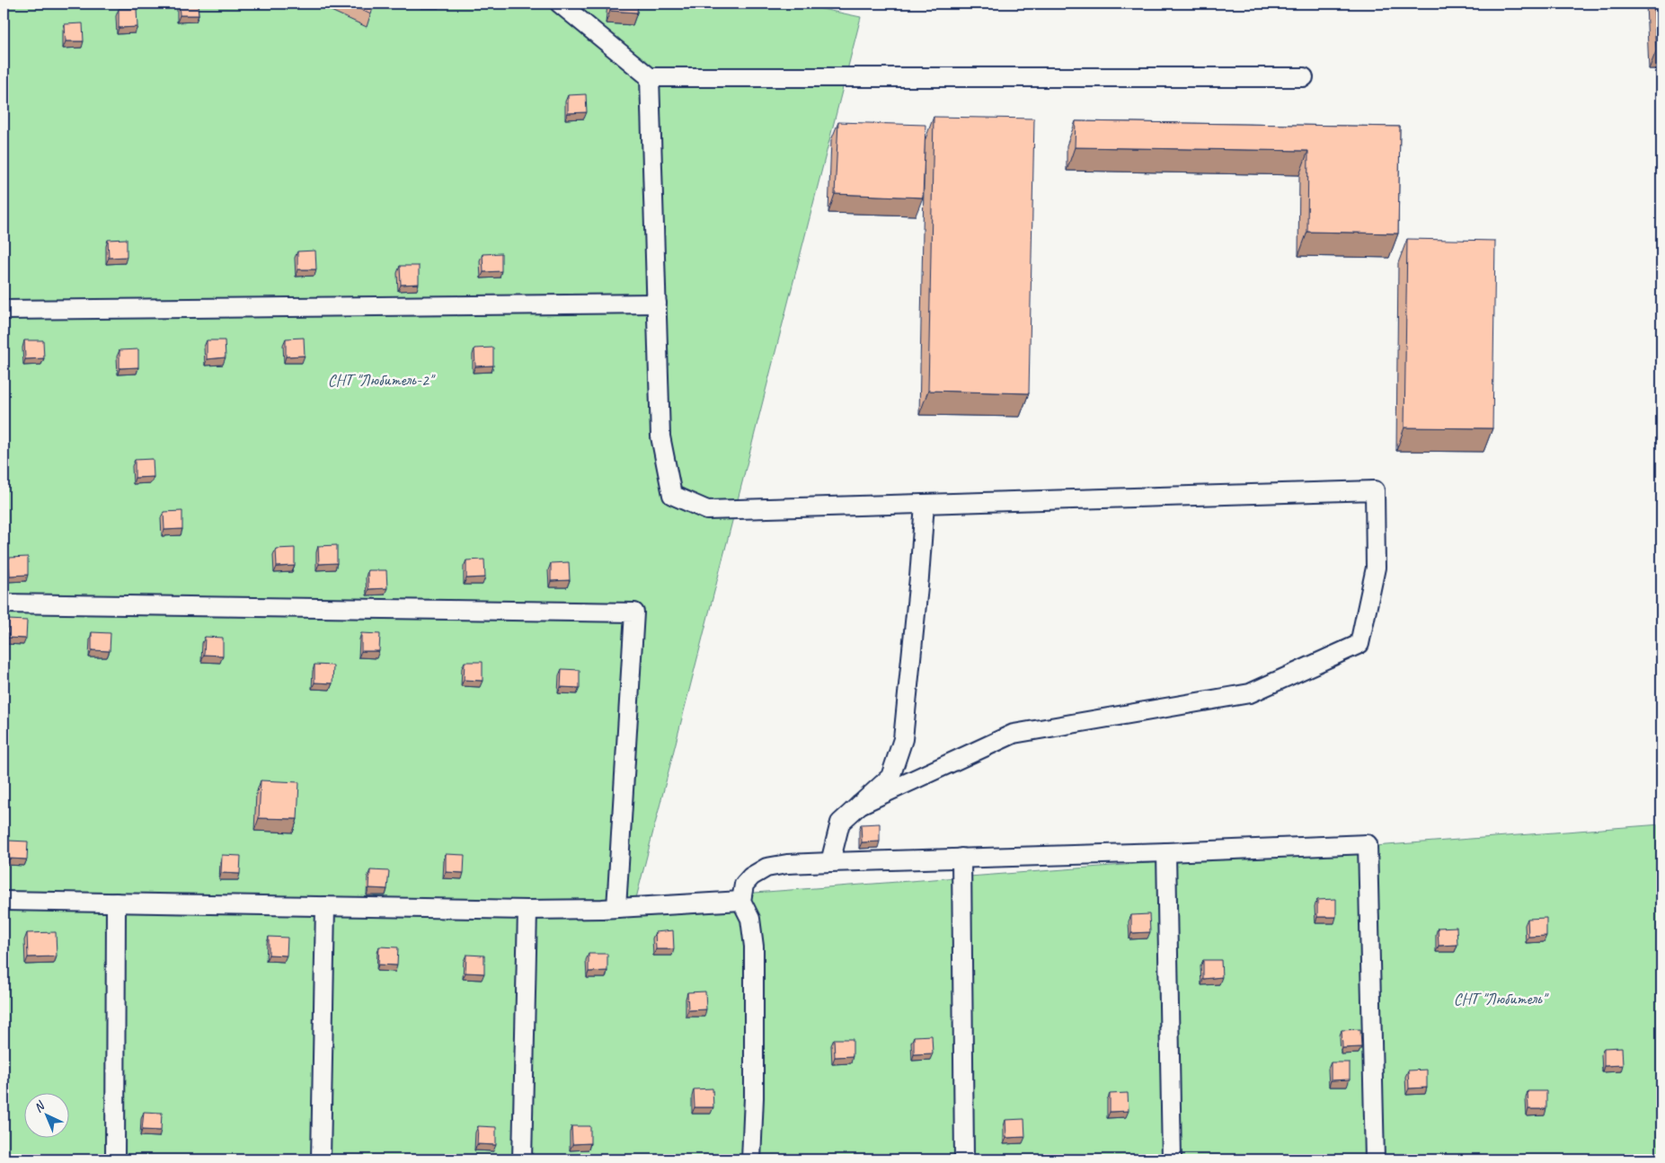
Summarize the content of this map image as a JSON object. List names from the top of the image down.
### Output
{
  "parks": ["СНТ \"Любитель-2\"", "СНТ \"Любитель\""],
  "north": "top left"
}
